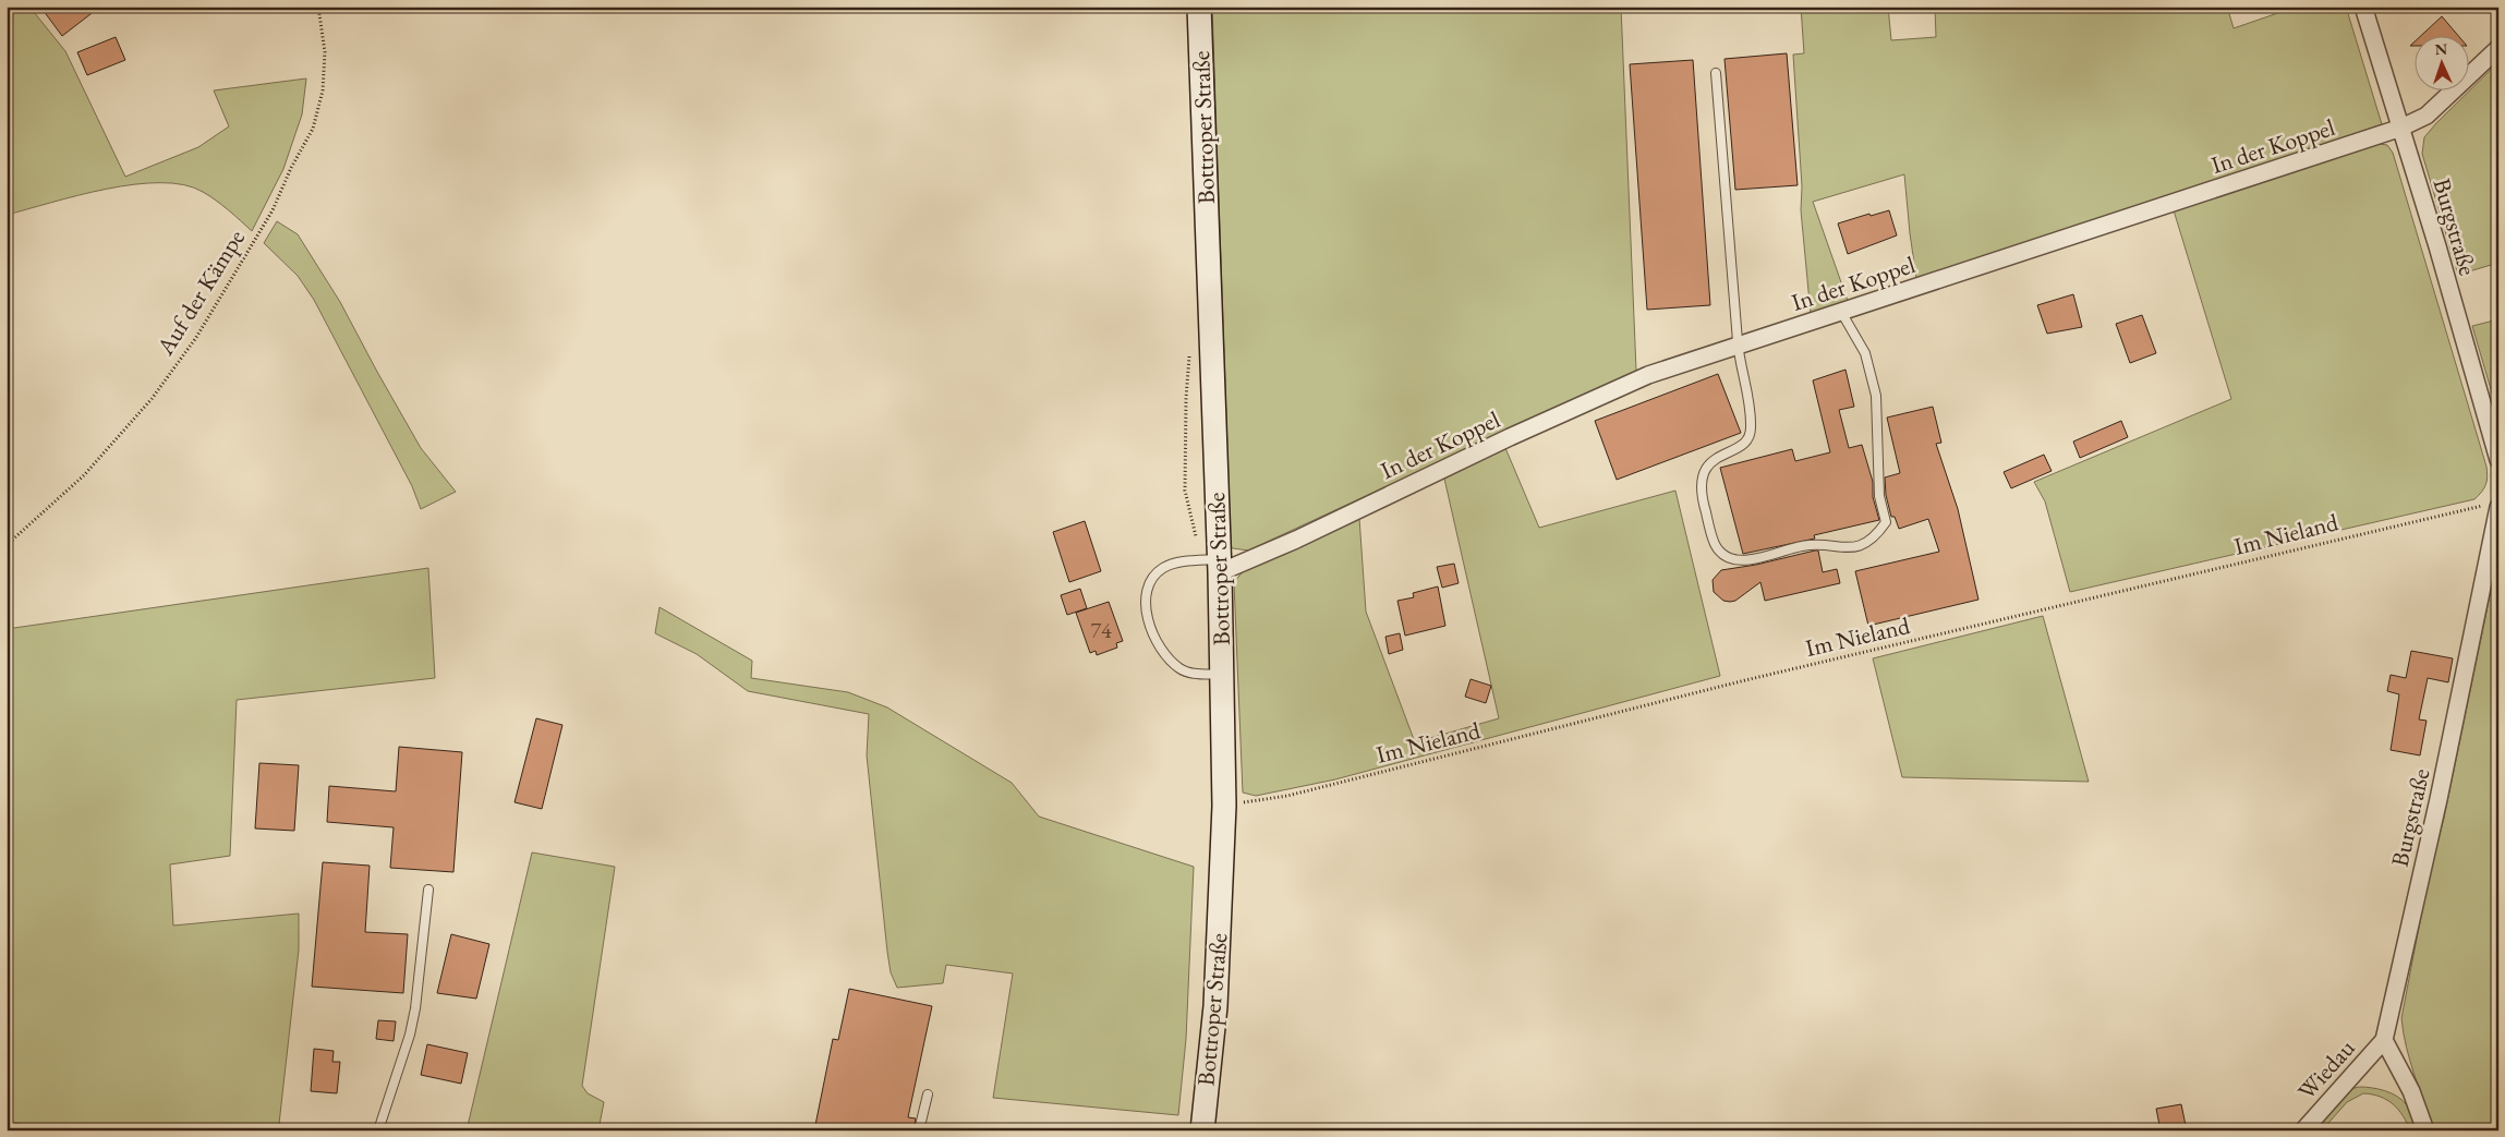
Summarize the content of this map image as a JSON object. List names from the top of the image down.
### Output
{
  "streets": {
    "main road": ["Bottroper Straße"],
    "street": ["In der Koppel", "Burgstraße", "Wiedau"],
    "path": ["Auf der Kämpe", "Im Nieland"]
  },
  "crossings": [
    ["Bottroper Straße", "In der Koppel"],
    ["Bottroper Straße", "Im Nieland"],
    ["In der Koppel", "Burgstraße"],
    ["Burgstraße", "Im Nieland"],
    ["Burgstraße", "Wiedau"]
  ],
  "house_numbers": ["74"],
  "north": "top"
}
